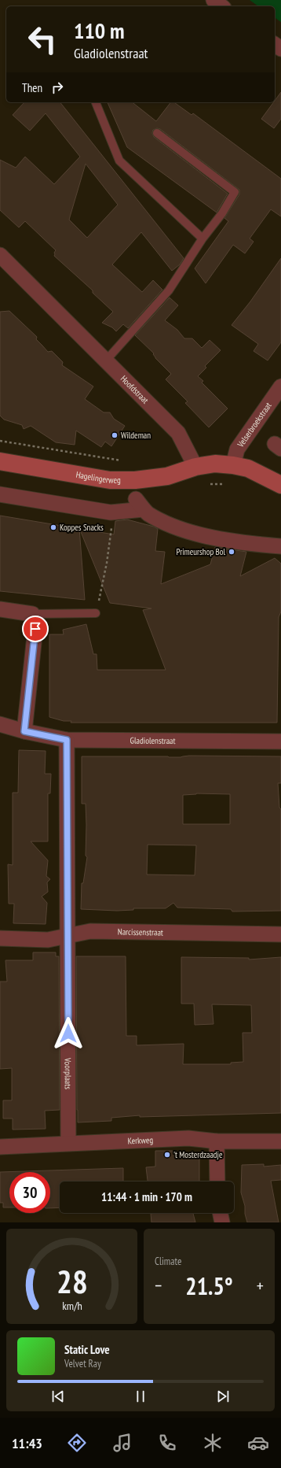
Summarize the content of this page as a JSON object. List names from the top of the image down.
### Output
{
  "streets": {
    "main road": ["Hagelingerweg"],
    "street": [
      "Hoofdstraat",
      "Velserbroekstraat",
      "Gladiolenstraat",
      "Narcissenstraat",
      "Voorplaats",
      "Kerkweg"
    ]
  },
  "crossings": [
    ["Hoofdstraat", "Hagelingerweg"],
    ["Gladiolenstraat", "Voorplaats"],
    ["Narcissenstraat", "Voorplaats"],
    ["Voorplaats", "Kerkweg"]
  ],
  "places": [
    "Wildeman",
    "Koppes Snacks",
    "Primeurshop Bol",
    "'t Mosterdzaadje"
  ],
  "page": {
    "turn": ["110 m", "Gladiolenstraat"],
    "then": "Then",
    "limit": "30",
    "trip": "11:44 · 1 min · 170 m",
    "tile": "Climate",
    "heat": ["−", "21.5°", "+"],
    "song": ["Static Love", "Velvet Ray"],
    "tabs": "11:43",
    "gauge": ["28", "km/h"]
  }
}
